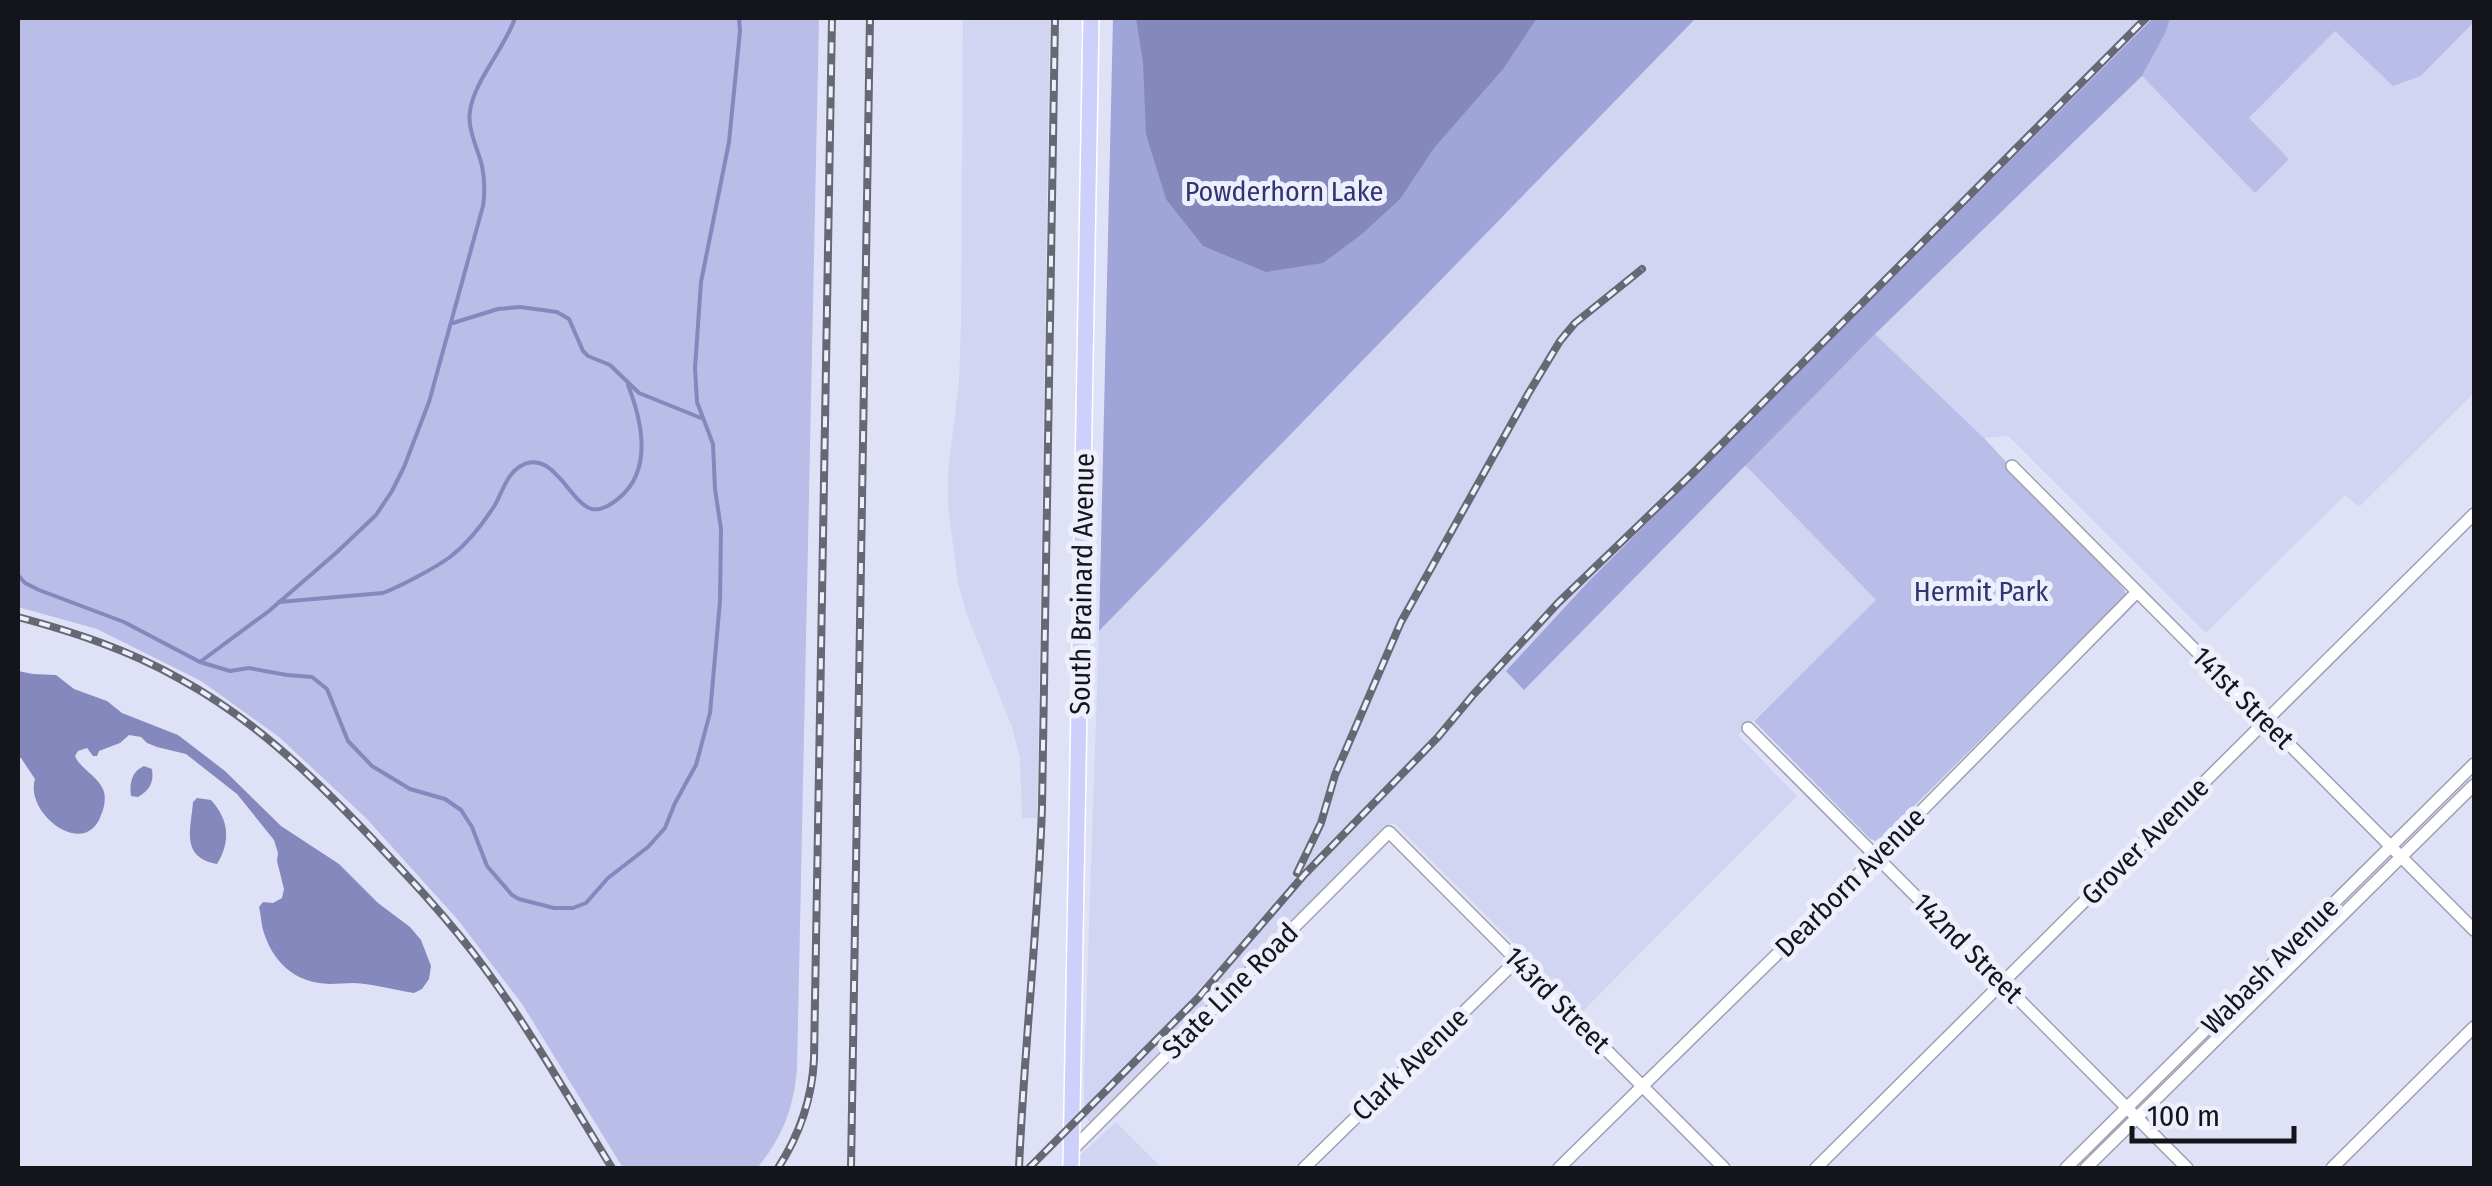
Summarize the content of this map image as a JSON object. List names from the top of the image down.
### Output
{
  "streets": {
    "main road": ["South Brainard Avenue"],
    "street": [
      "141st Street",
      "Grover Avenue",
      "Dearborn Avenue",
      "142nd Street",
      "Wabash Avenue",
      "State Line Road",
      "143rd Street",
      "Clark Avenue"
    ]
  },
  "crossings": [
    ["South Brainard Avenue", "State Line Road"],
    ["141st Street", "Grover Avenue"],
    ["141st Street", "Dearborn Avenue"],
    ["141st Street", "Wabash Avenue"],
    ["Grover Avenue", "142nd Street"],
    ["Dearborn Avenue", "142nd Street"],
    ["Dearborn Avenue", "143rd Street"],
    ["142nd Street", "Wabash Avenue"],
    ["State Line Road", "143rd Street"],
    ["143rd Street", "Clark Avenue"]
  ],
  "parks": ["Powderhorn Lake", "Hermit Park"],
  "scale_bar": "100 m"
}
